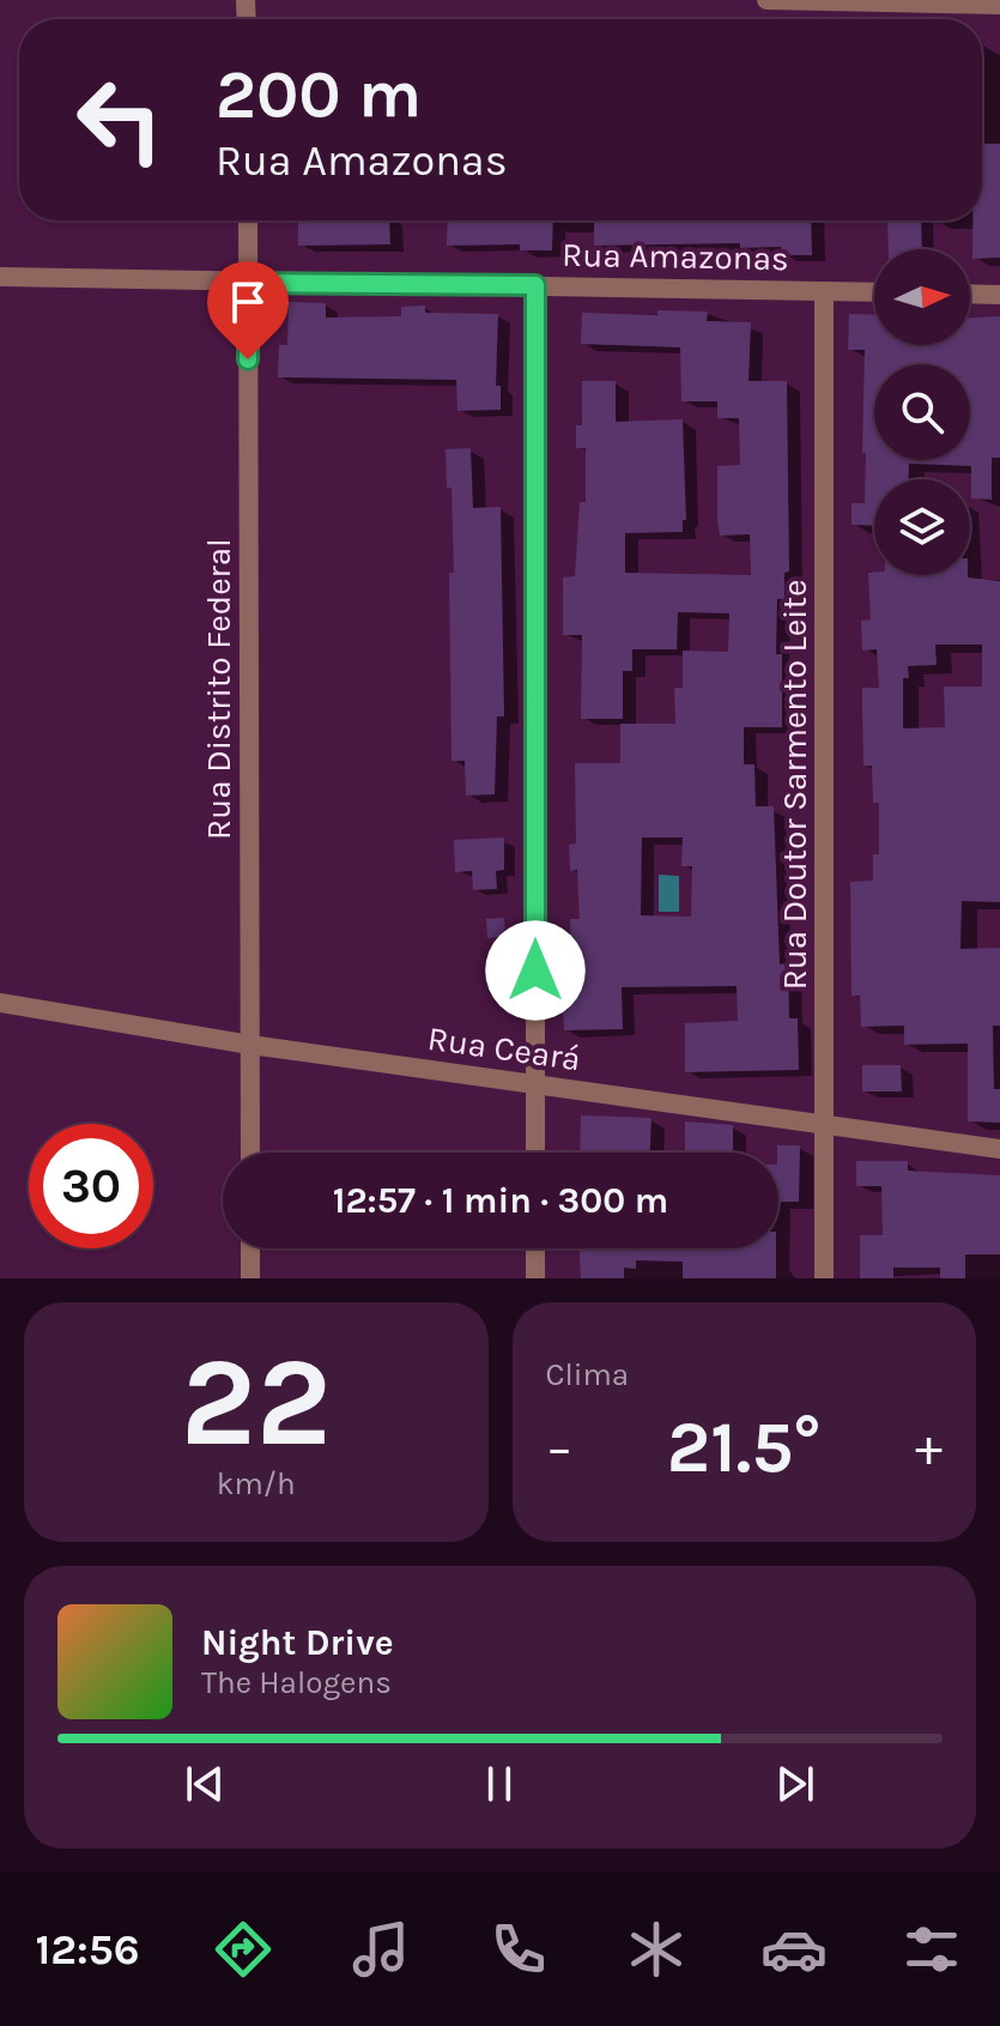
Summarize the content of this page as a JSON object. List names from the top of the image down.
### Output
{
  "streets": {
    "street": [
      "Rua Amazonas",
      "Rua Distrito Federal",
      "Rua Doutor Sarmento Leite",
      "Rua Ceará"
    ]
  },
  "crossings": [
    ["Rua Amazonas", "Rua Distrito Federal"],
    ["Rua Amazonas", "Rua Doutor Sarmento Leite"],
    ["Rua Distrito Federal", "Rua Ceará"],
    ["Rua Doutor Sarmento Leite", "Rua Ceará"]
  ],
  "north": "right",
  "page": {
    "turn": ["200 m", "Rua Amazonas"],
    "limit": "30",
    "trip": "12:57 · 1 min · 300 m",
    "tile": [
      ["22", "km/h"],
      "Clima"
    ],
    "heat": ["−", "21.5°", "+"],
    "song": ["Night Drive", "The Halogens"],
    "tabs": "12:56"
  }
}
